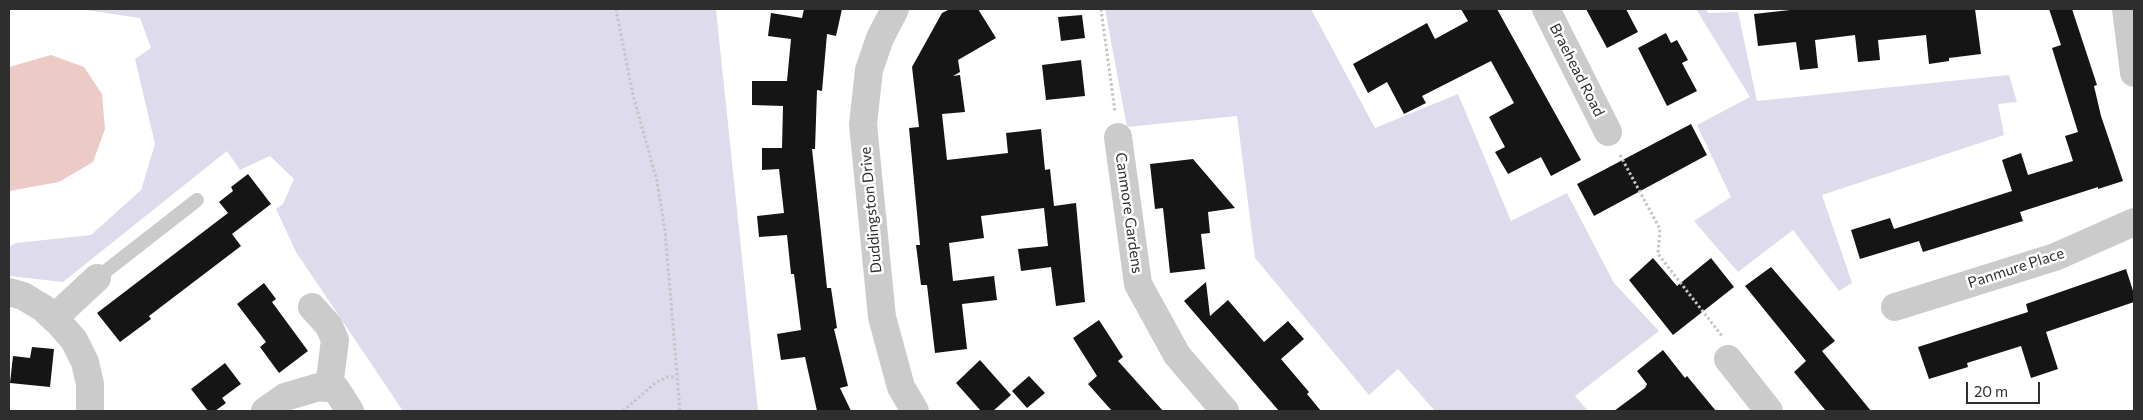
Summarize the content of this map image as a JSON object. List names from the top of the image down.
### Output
{
  "streets": {
    "street": [
      "Braehead Road",
      "Duddingston Drive",
      "Canmore Gardens",
      "Panmure Place"
    ]
  },
  "scale_bar": "20 m"
}
